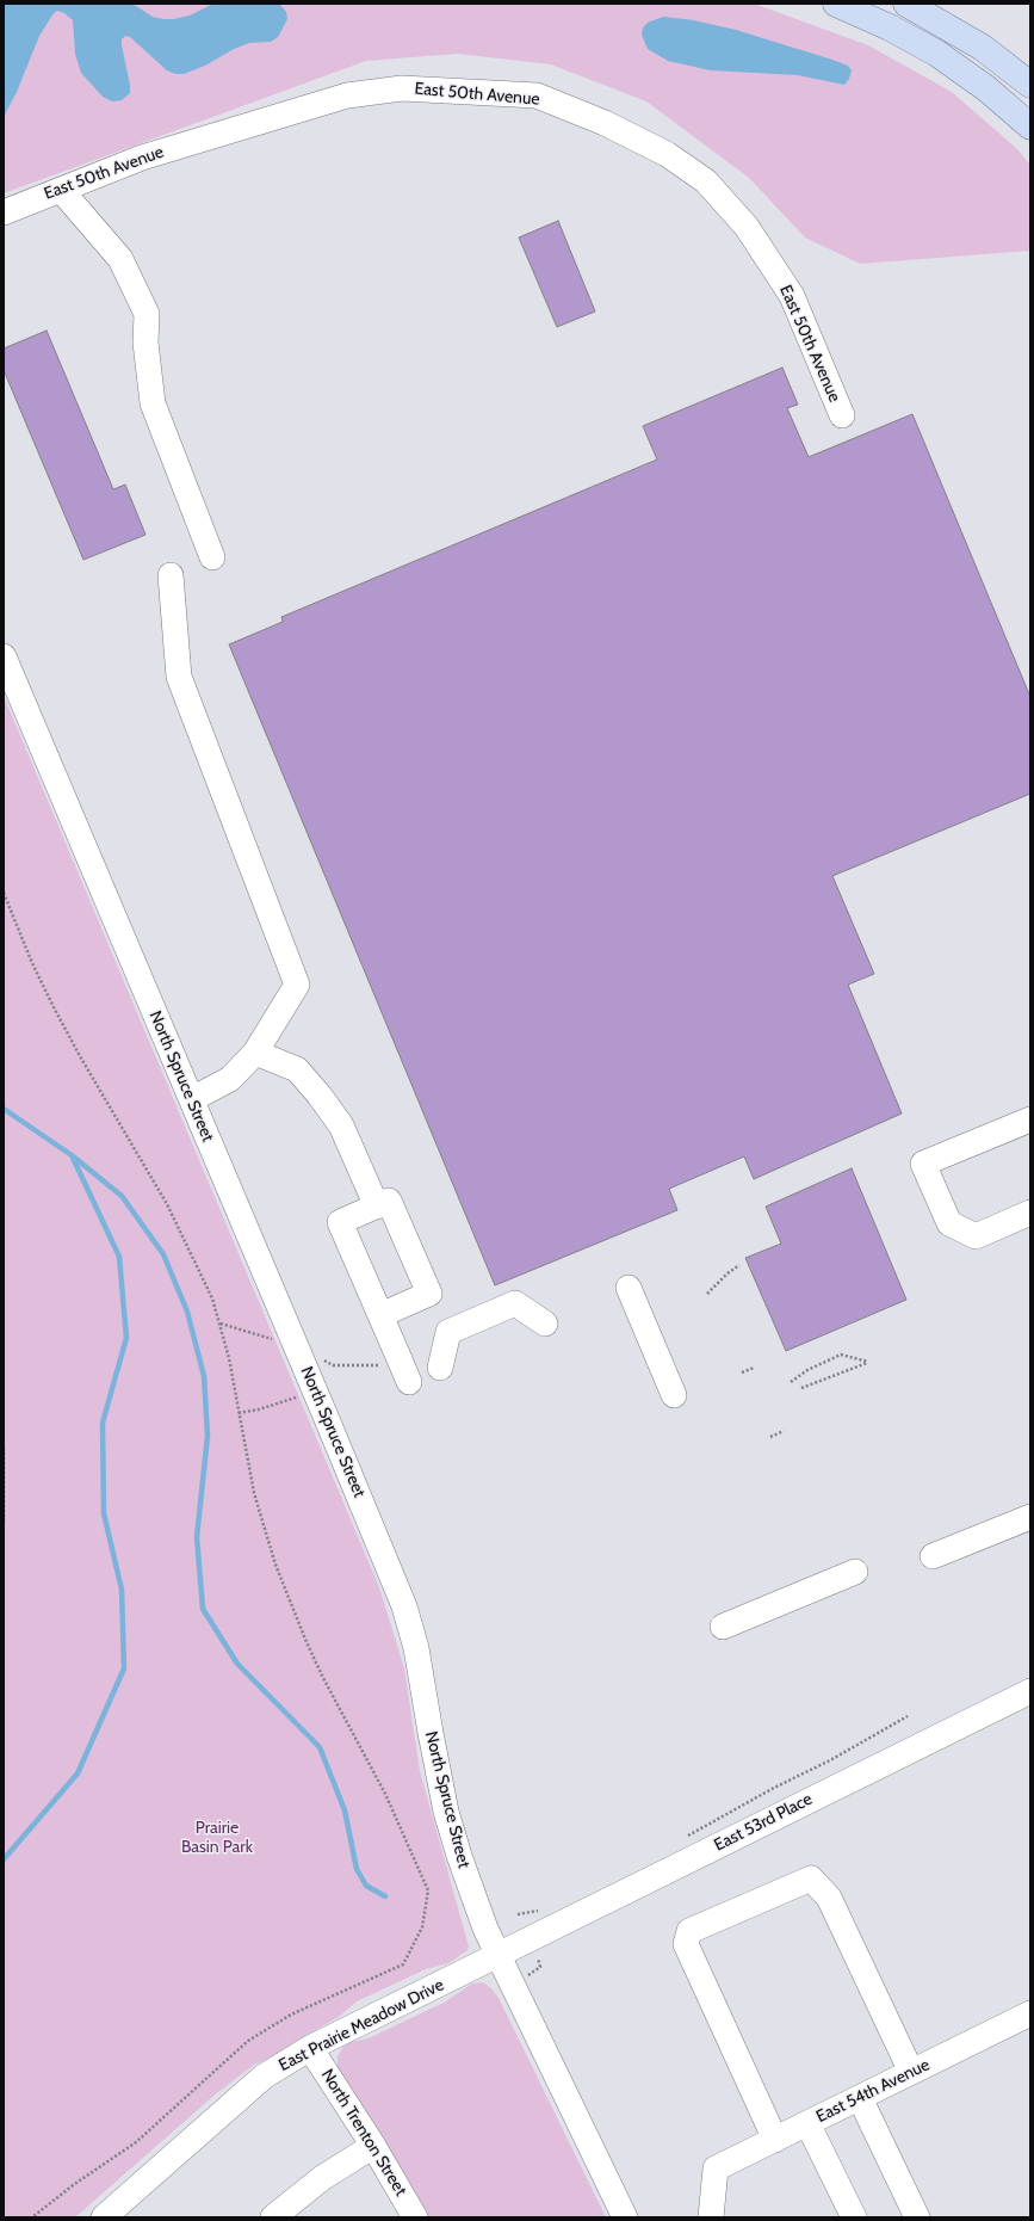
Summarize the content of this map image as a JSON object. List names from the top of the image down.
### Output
{
  "streets": {
    "street": [
      "East 50th Avenue",
      "North Spruce Street",
      "East 53rd Place",
      "East Prairie Meadow Drive",
      "East 54th Avenue",
      "North Trenton Street"
    ]
  },
  "crossings": [
    ["North Spruce Street", "East 53rd Place"],
    ["North Spruce Street", "East Prairie Meadow Drive"],
    ["East 53rd Place", "East Prairie Meadow Drive"],
    ["East Prairie Meadow Drive", "North Trenton Street"]
  ],
  "parks": ["Prairie Basin Park"]
}
